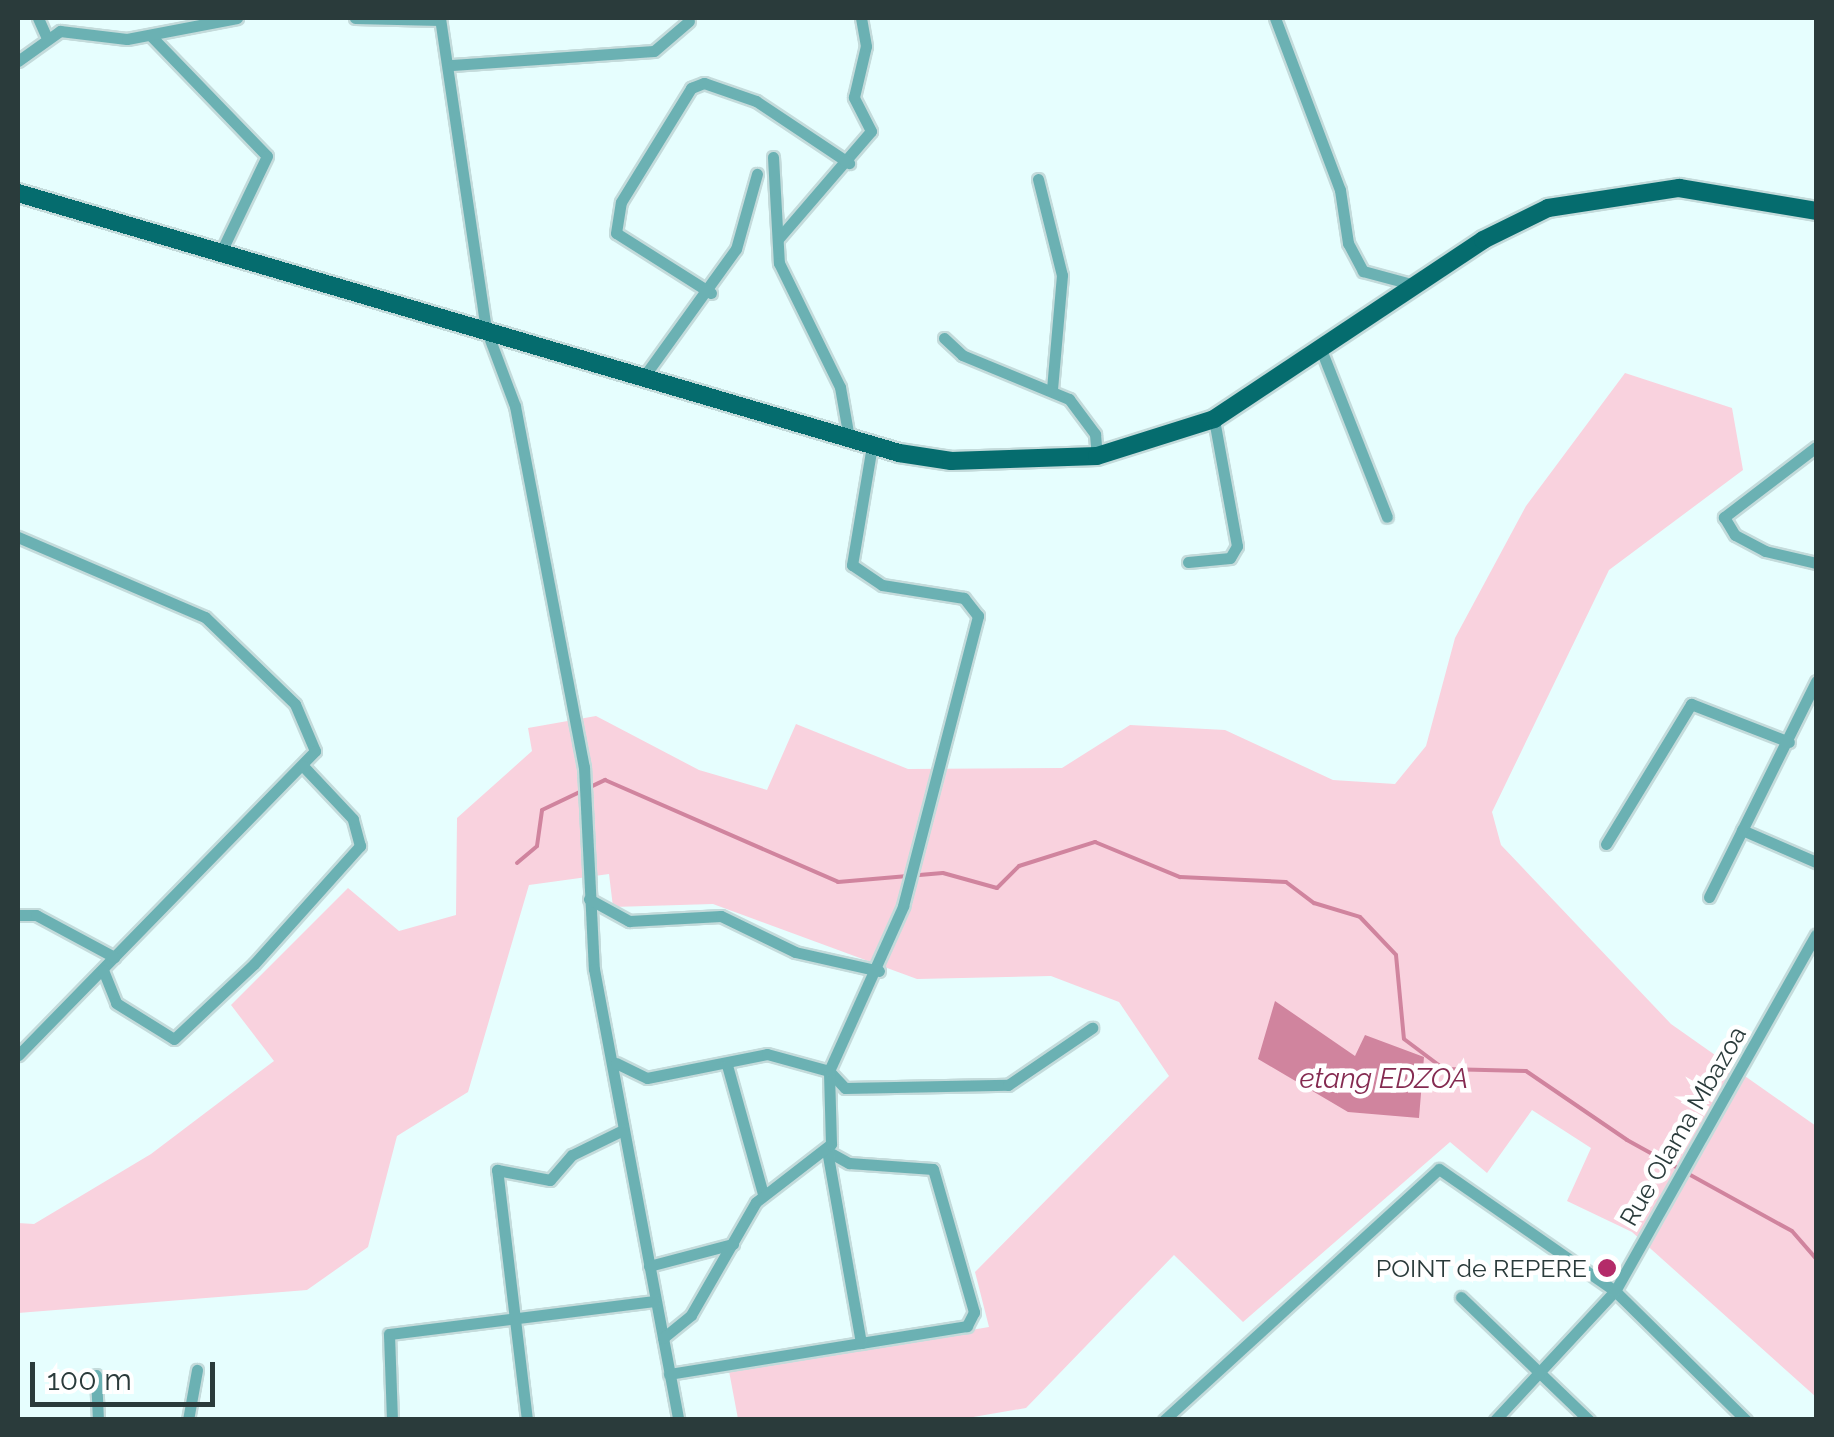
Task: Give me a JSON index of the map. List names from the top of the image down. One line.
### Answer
{"streets":{"street":["Rue Olama Mbazoa"]},"water":["etang EDZOA"],"places":["POINT de REPERE"],"scale_bar":"100 m"}
